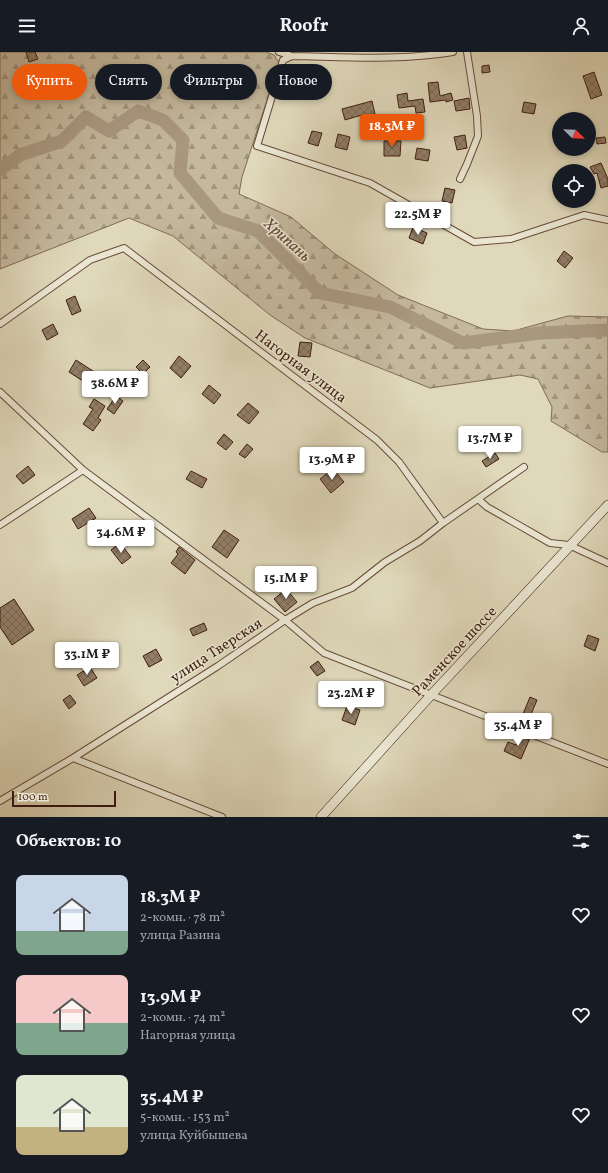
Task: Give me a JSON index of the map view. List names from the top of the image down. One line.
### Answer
{"streets":{"main road":["Раменское шоссе"],"street":["Нагорная улица","улица Тверская"]},"crossings":[["Нагорная улица","улица Тверская"]],"water":["Хрипань"],"scale_bar":"100 m","north":"bottom right","page":{"header":"Roofr","chip":["Купить","Снять","Фильтры","Новое"],"price":["18.3M ₽","22.5M ₽","38.6M ₽","13.7M ₽","13.9M ₽","34.6M ₽","15.1M ₽","33.1M ₽","23.2M ₽","35.4M ₽"],"scale":"100 m","heading":"Объектов: 10","list":[{"name":"18.3M ₽","note":"2-комн. · 78 m² · улица Разина"},{"name":"13.9M ₽","note":"2-комн. · 74 m² · Нагорная улица"},{"name":"35.4M ₽","note":"5-комн. · 153 m² · улица Куйбышева"}]}}
